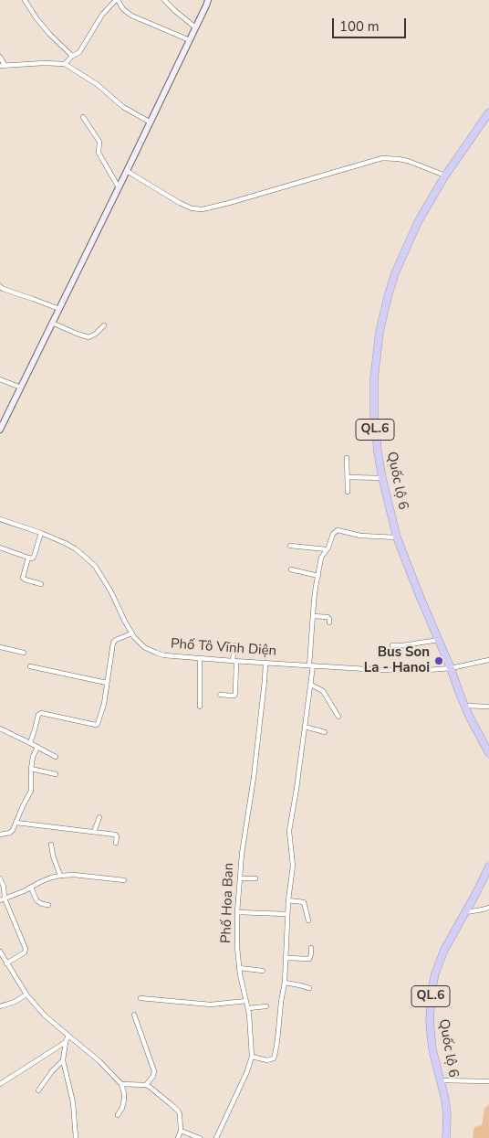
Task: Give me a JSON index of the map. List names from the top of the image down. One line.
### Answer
{"streets":{"highway":["QL.6","Quốc lộ 6"],"street":["Phố Tô Vĩnh Diện","Phố Hoa Ban"]},"crossings":[["Quốc lộ 6","Phố Tô Vĩnh Diện"],["Phố Tô Vĩnh Diện","Phố Hoa Ban"]],"places":["Bus Son La - Hanoi"],"scale_bar":"100 m"}
